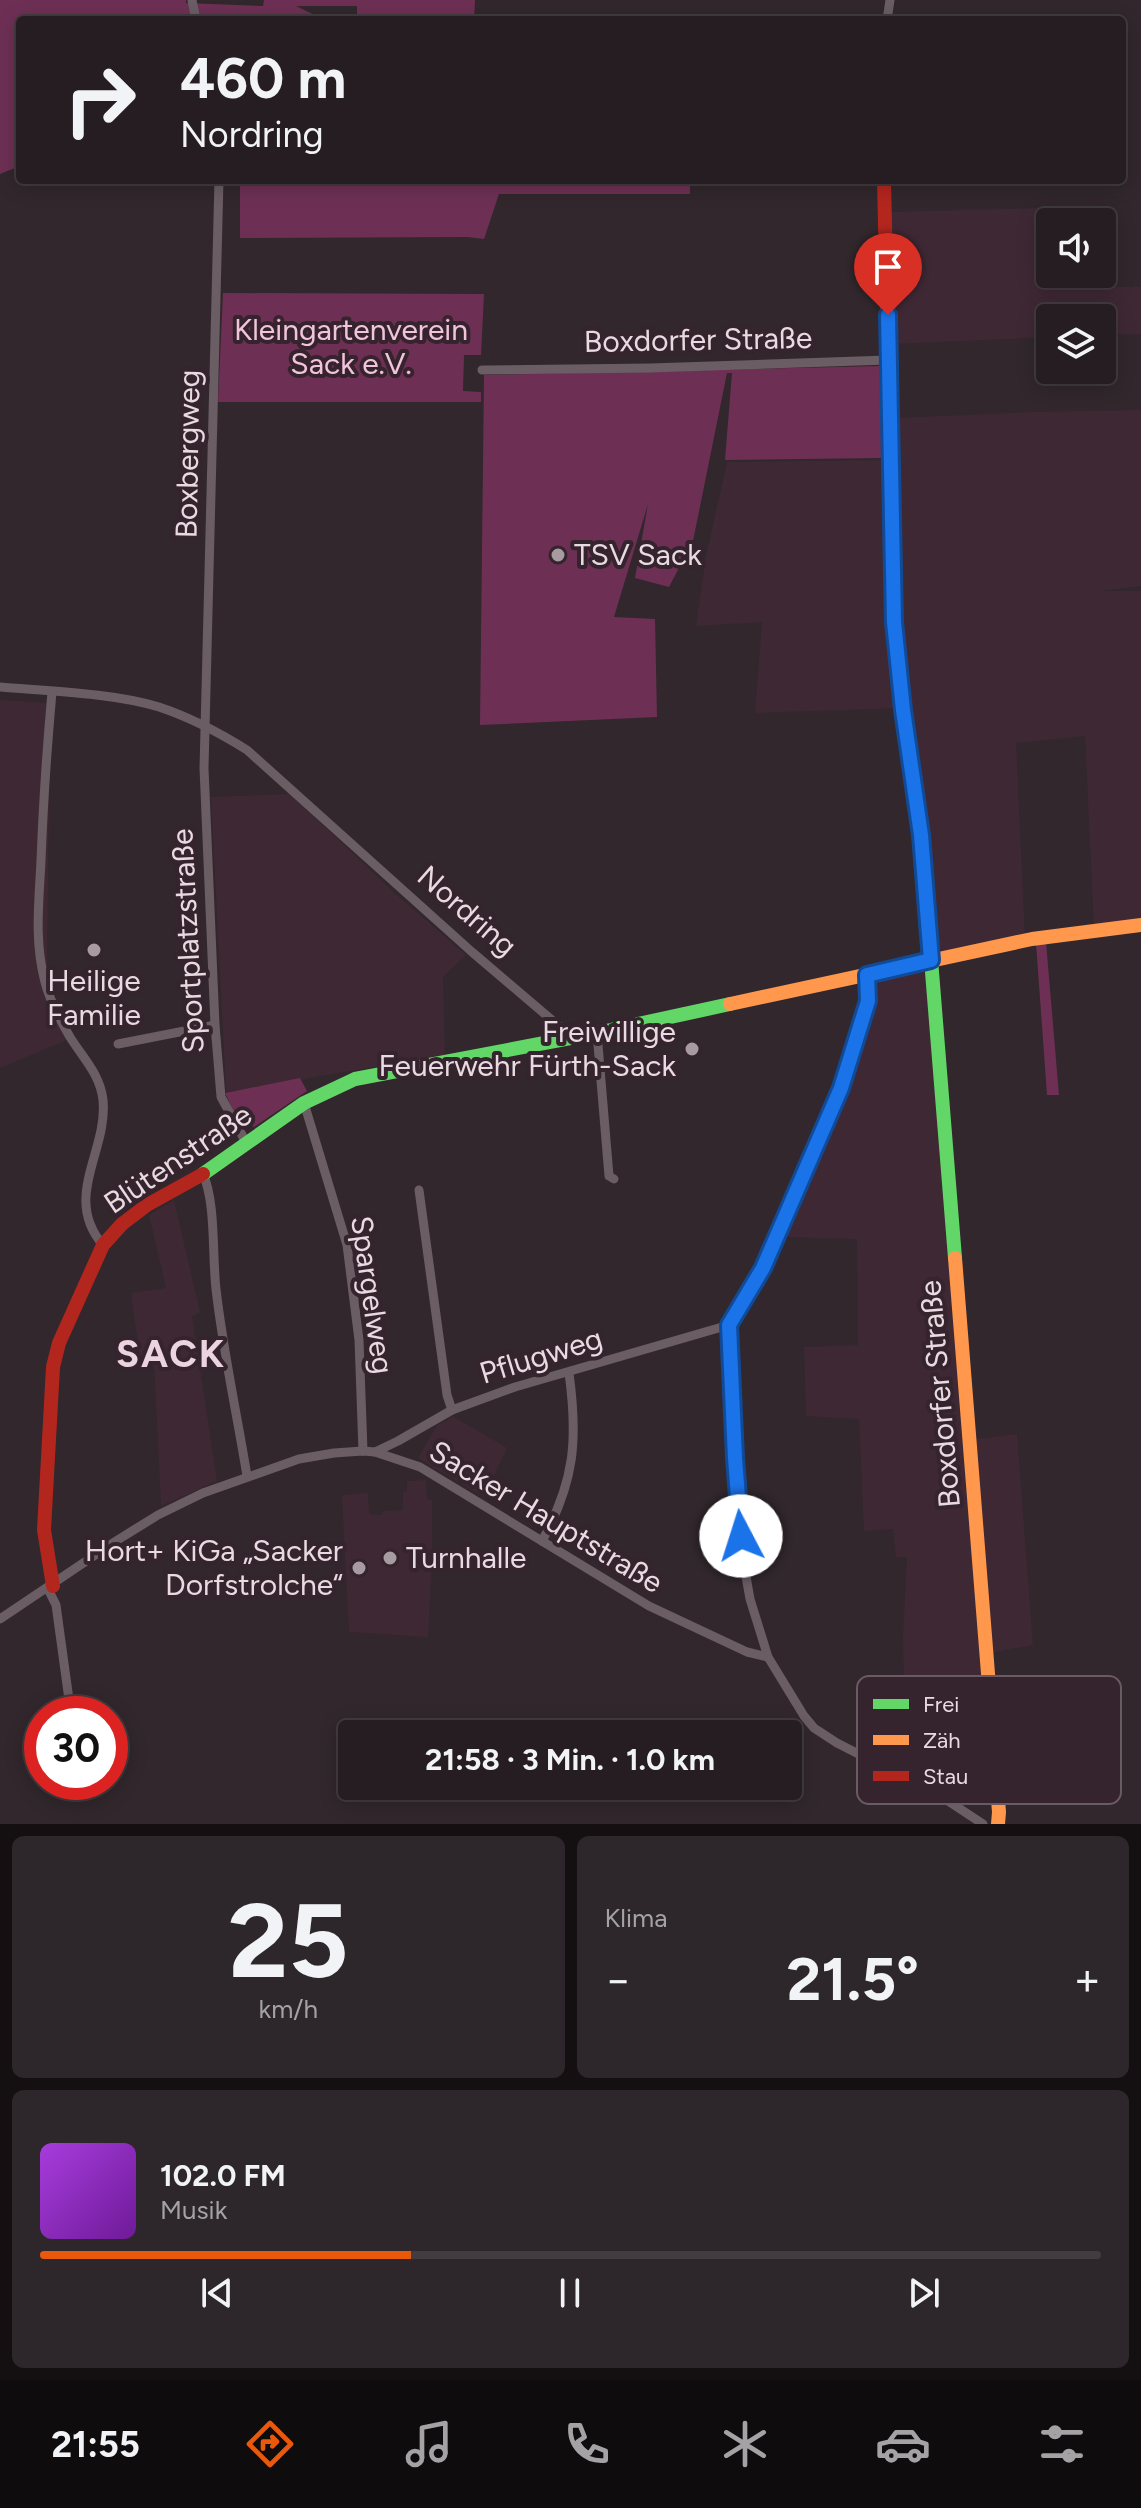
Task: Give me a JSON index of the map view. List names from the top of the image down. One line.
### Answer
{"streets":{"street":["Boxdorfer Straße","Boxbergweg","Nordring","Sportplatzstraße","Blütenstraße","Spargelweg","Pflugweg","Sacker Hauptstraße"]},"crossings":[["Boxbergweg","Nordring"],["Boxbergweg","Sportplatzstraße"],["Nordring","Sportplatzstraße"],["Nordring","Blütenstraße"],["Sportplatzstraße","Blütenstraße"],["Blütenstraße","Spargelweg"],["Blütenstraße","Sacker Hauptstraße"],["Spargelweg","Sacker Hauptstraße"],["Pflugweg","Sacker Hauptstraße"]],"districts":["SACK"],"parks":["Kleingartenverein Sack e.V."],"places":["TSV Sack","Heilige Familie","Freiwillige Feuerwehr Fürth-Sack","Turnhalle","Hort+ KiGa „Sacker Dorfstrolche“"],"legend":["Frei","Zäh","Stau"],"page":{"turn":["460 m","Nordring"],"limit":"30","trip":"21:58 · 3 Min. · 1.0 km","tile":[["25","km/h"],"Klima"],"heat":["−","21.5°","+"],"song":["102.0 FM","Musik"],"tabs":"21:55"}}
